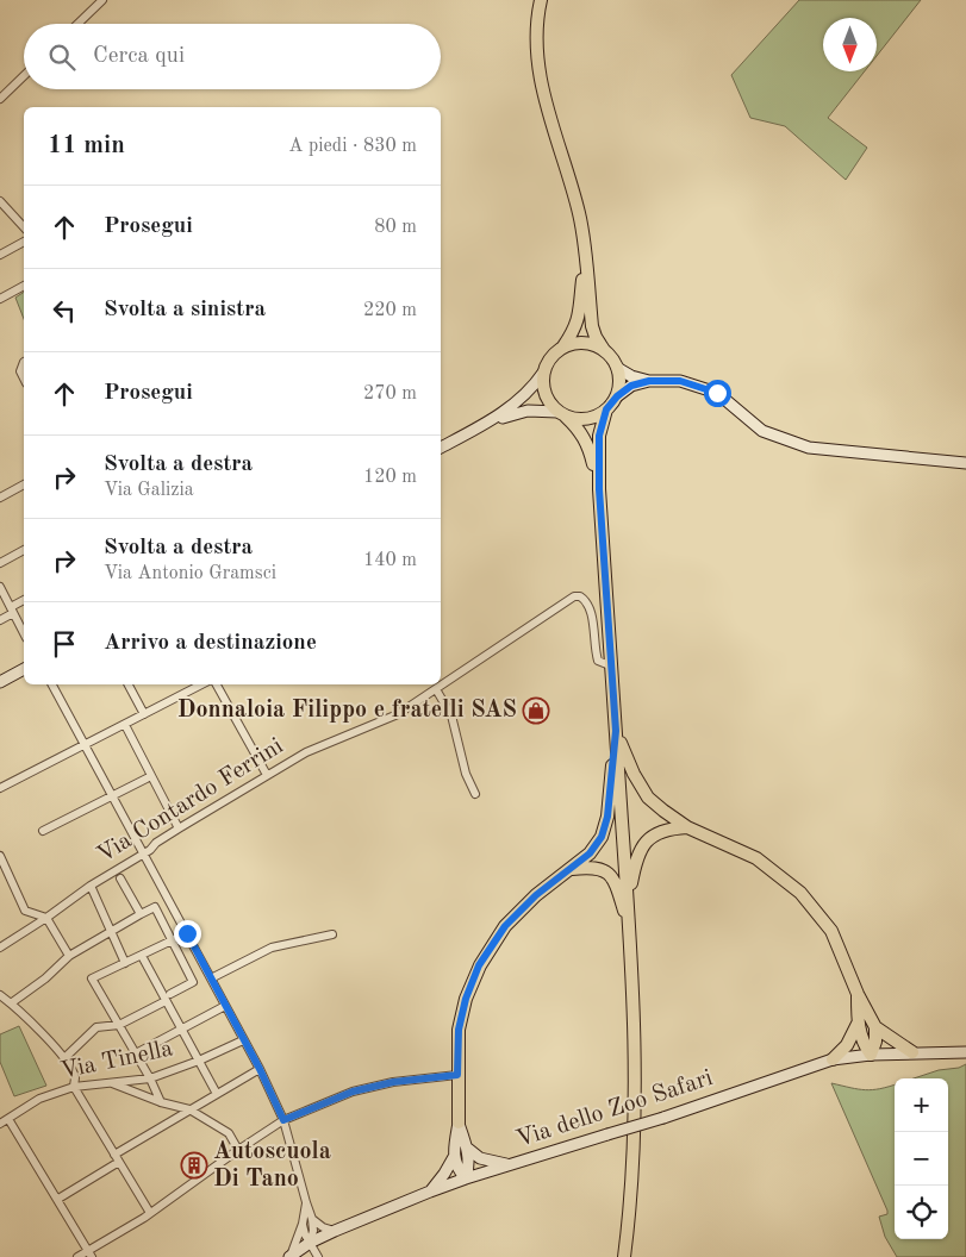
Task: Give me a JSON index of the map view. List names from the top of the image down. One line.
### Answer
{"streets":{"street":["Via Contardo Ferrini","Via Tinella","Via dello Zoo Safari"]},"places":{"shop":["Donnaloia Filippo e fratelli SAS"],"building":["Autoscuola Di Tano"]},"north":"bottom","page":{"search":"Cerca qui","heading":["11 min","A piedi · 830 m"],"list":[["Prosegui","80 m"],["Svolta a sinistra","220 m"],["Prosegui","270 m"],["Svolta a destra","Via Galizia","120 m"],["Svolta a destra","Via Antonio Gramsci","140 m"],"Arrivo a destinazione"],"map_buttons":["+","−"]}}
